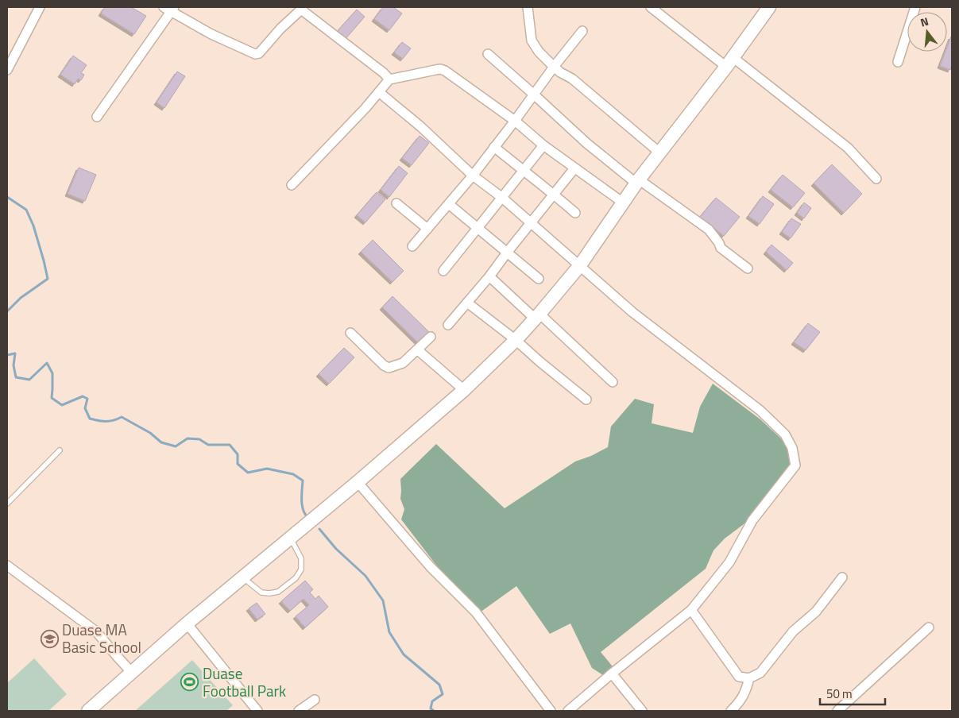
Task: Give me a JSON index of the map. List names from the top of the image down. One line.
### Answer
{"places":{"school or university":["Duase MA Basic School"],"sports":["Duase Football Park"]},"scale_bar":"50 m","north":"top"}
